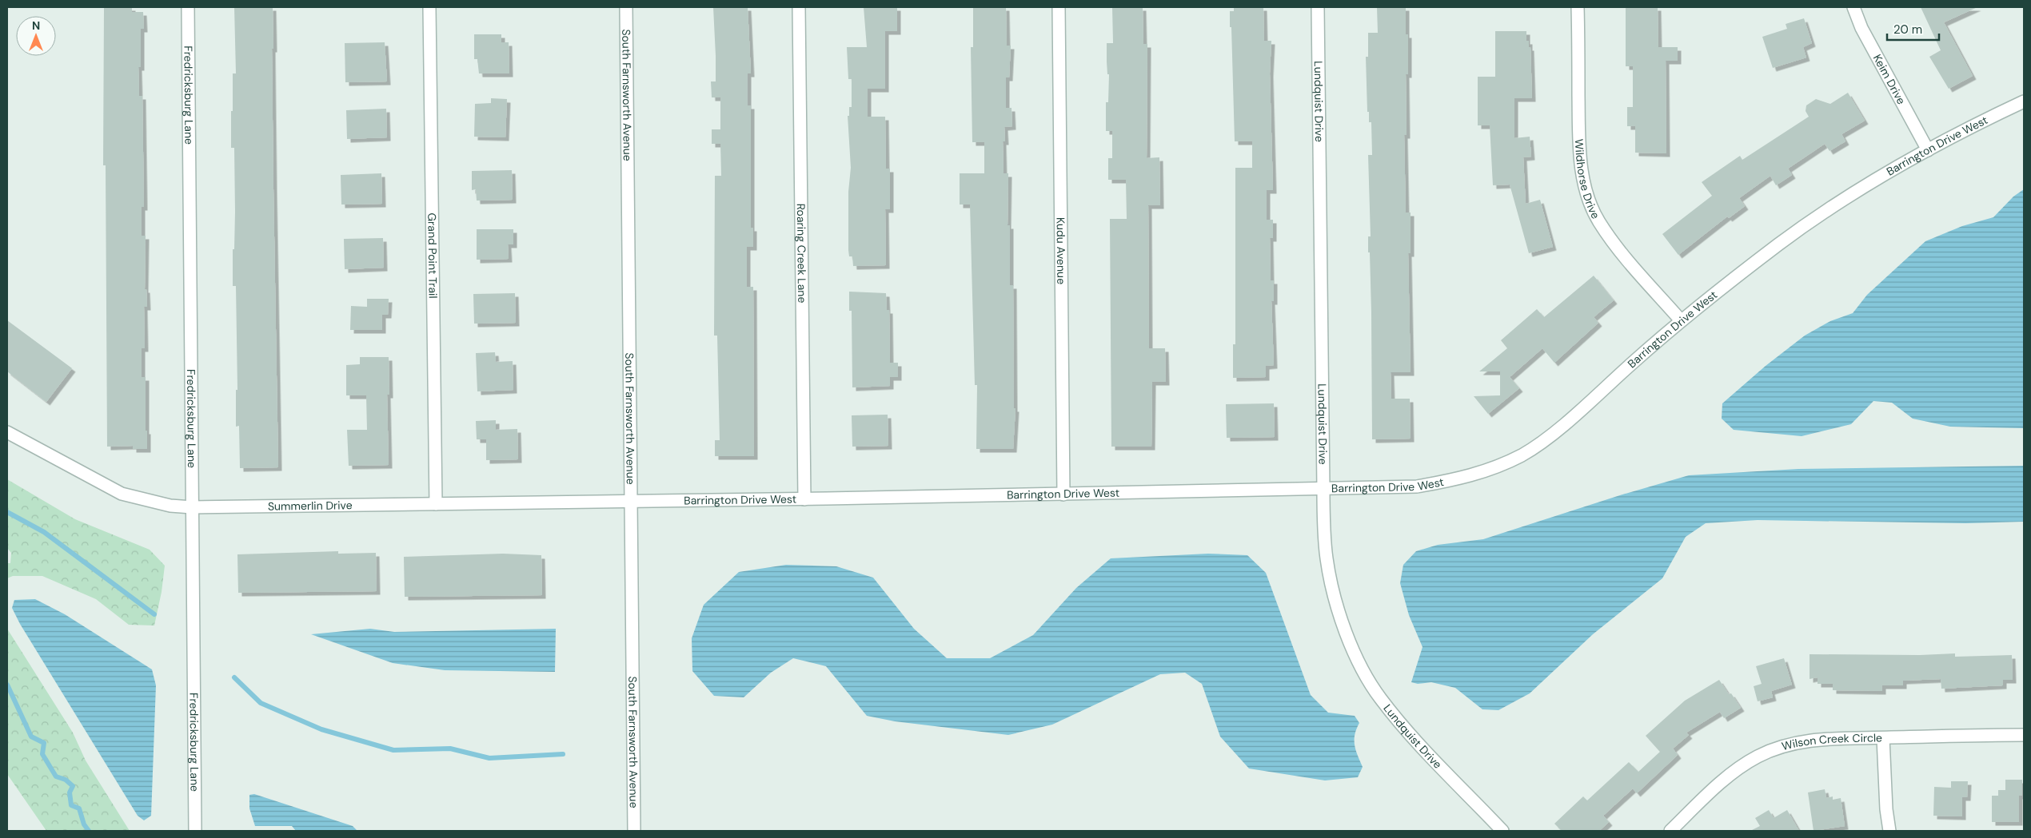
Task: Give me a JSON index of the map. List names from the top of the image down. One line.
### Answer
{"streets":{"street":["Keim Drive","Fredricksburg Lane","South Farnsworth Avenue","Lundquist Drive","Barrington Drive West","Wildhorse Drive","Kudu Avenue","Roaring Creek Lane","Grand Point Trail","Summerlin Drive","Wilson Creek Circle"]},"crossings":[["Keim Drive","Barrington Drive West"],["Fredricksburg Lane","Summerlin Drive"],["South Farnsworth Avenue","Barrington Drive West"],["South Farnsworth Avenue","Summerlin Drive"],["Lundquist Drive","Barrington Drive West"],["Barrington Drive West","Wildhorse Drive"],["Barrington Drive West","Kudu Avenue"],["Barrington Drive West","Roaring Creek Lane"],["Barrington Drive West","Summerlin Drive"],["Grand Point Trail","Summerlin Drive"]],"scale_bar":"20 m","north":"top"}
